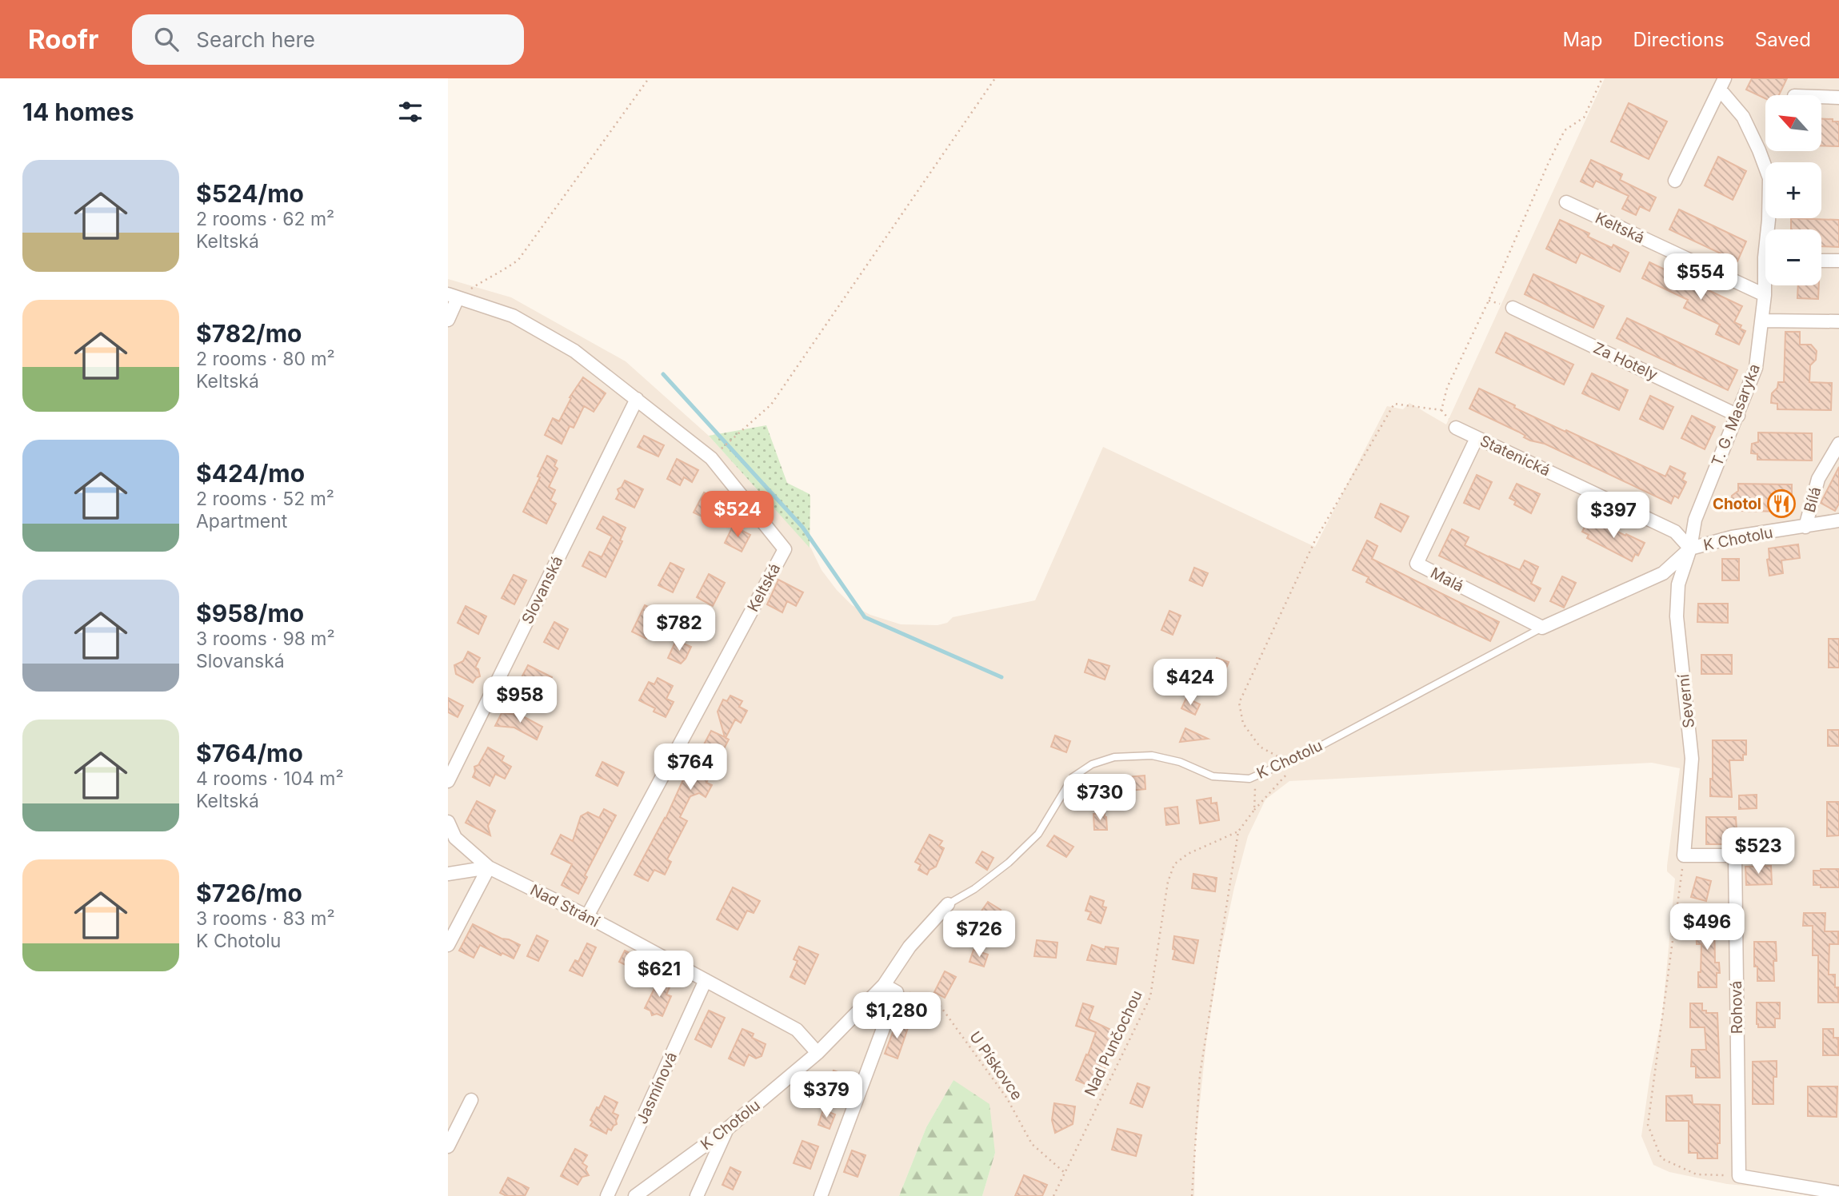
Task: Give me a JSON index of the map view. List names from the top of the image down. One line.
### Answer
{"streets":{"street":["Keltská","Za Hotely","T. G. Masaryka","Statenická","Bílá","K Chotolu","Malá","Slovanská","Severní","Nad Strání","Rohová","Jasmínová"],"path":["Nad Punčochou","U Pískovce"]},"crossings":[["Keltská","T. G. Masaryka"],["Keltská","Slovanská"],["Keltská","Nad Strání"],["Za Hotely","T. G. Masaryka"],["T. G. Masaryka","Statenická"],["T. G. Masaryka","K Chotolu"],["T. G. Masaryka","Severní"],["Statenická","K Chotolu"],["Statenická","Malá"],["Statenická","Severní"],["Bílá","K Chotolu"],["K Chotolu","Malá"],["K Chotolu","Severní"],["K Chotolu","Nad Strání"],["Severní","Rohová"],["Nad Strání","Jasmínová"],["Nad Punčochou","U Pískovce"]],"places":{"restaurant":["Chotol"]},"north":"top left","page":{"header":"Roofr","search":"Search here","nav":["Map","Directions","Saved"],"heading":"14 homes","map_buttons":["+","−"],"list":[{"name":"$524/mo","note":"2 rooms · 62 m² · Keltská"},{"name":"$782/mo","note":"2 rooms · 80 m² · Keltská"},{"name":"$424/mo","note":"2 rooms · 52 m² · Apartment"},{"name":"$958/mo","note":"3 rooms · 98 m² · Slovanská"},{"name":"$764/mo","note":"4 rooms · 104 m² · Keltská"},{"name":"$726/mo","note":"3 rooms · 83 m² · K Chotolu"}],"price":["$554","$524","$397","$782","$424","$958","$764","$730","$523","$496","$726","$621","$1,280","$379"]}}
